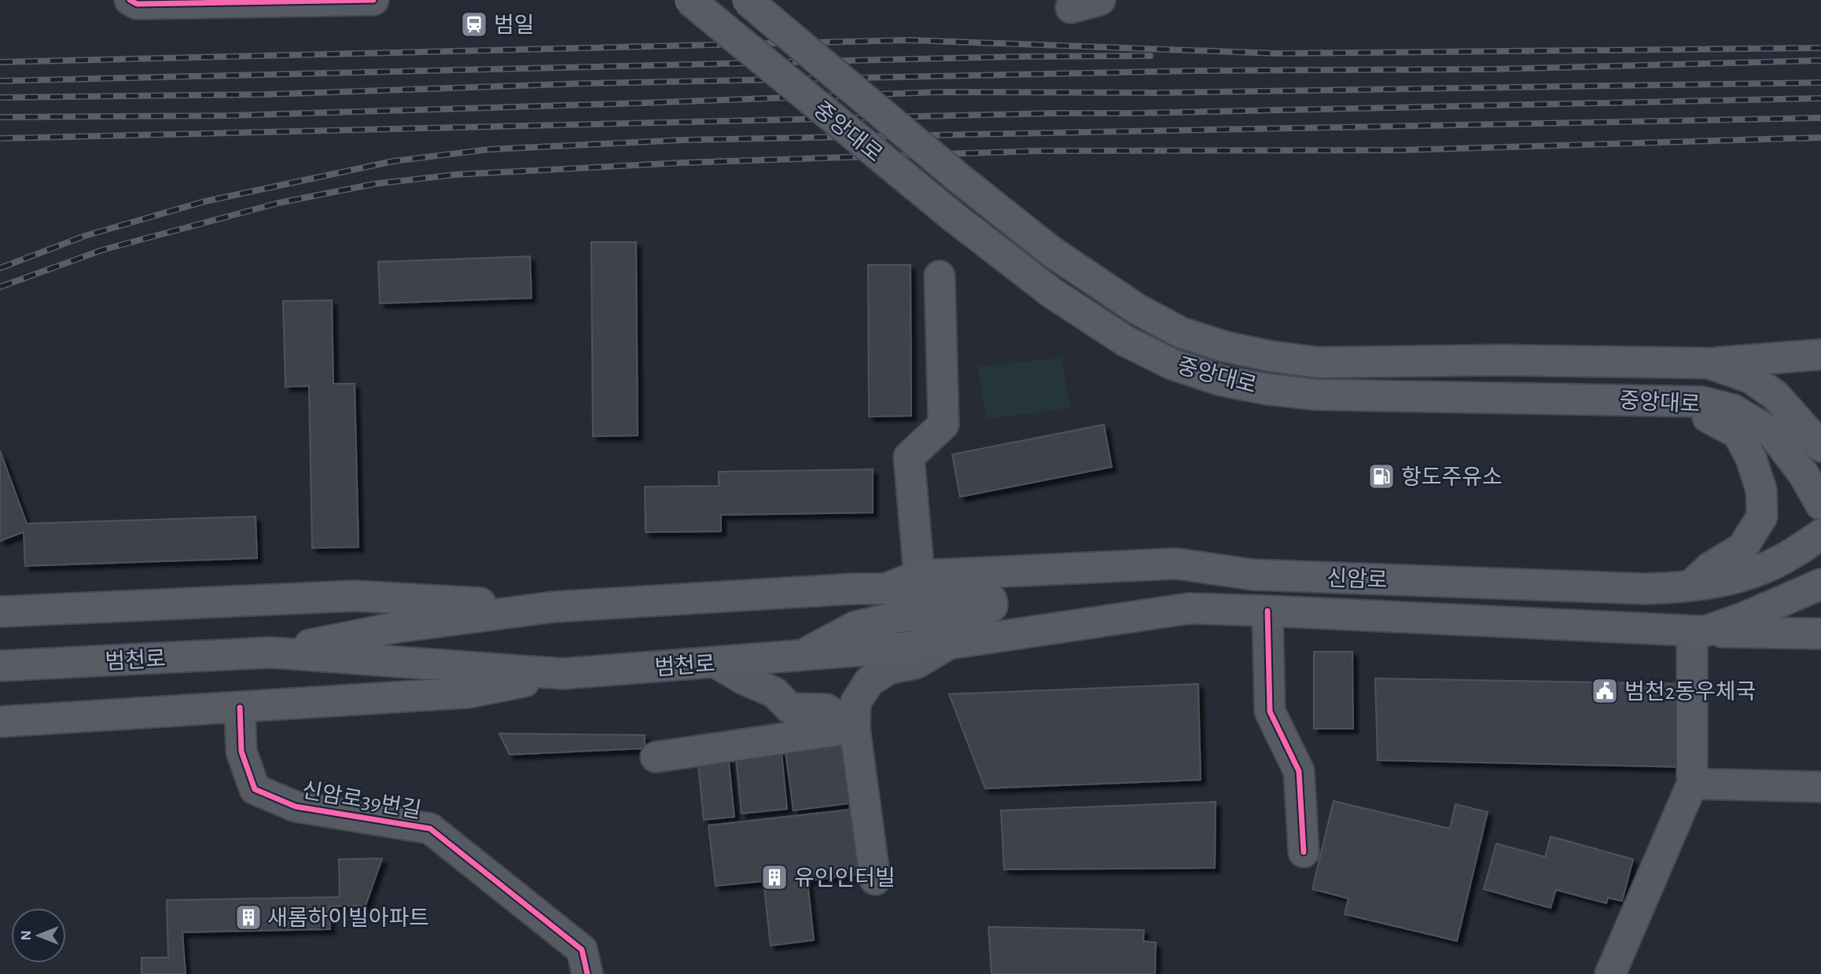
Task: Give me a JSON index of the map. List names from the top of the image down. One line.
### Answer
{"streets":{"main road":["중앙대로","신암로","범천로"],"street":["신암로39번길"]},"crossings":[["신암로","범천로"]],"places":{"station":["범일"],"fuel station":["항도주유소"],"public building":["범천2동우체국"],"building":["유인인터빌","새롬하이빌아파트"]},"north":"left"}
